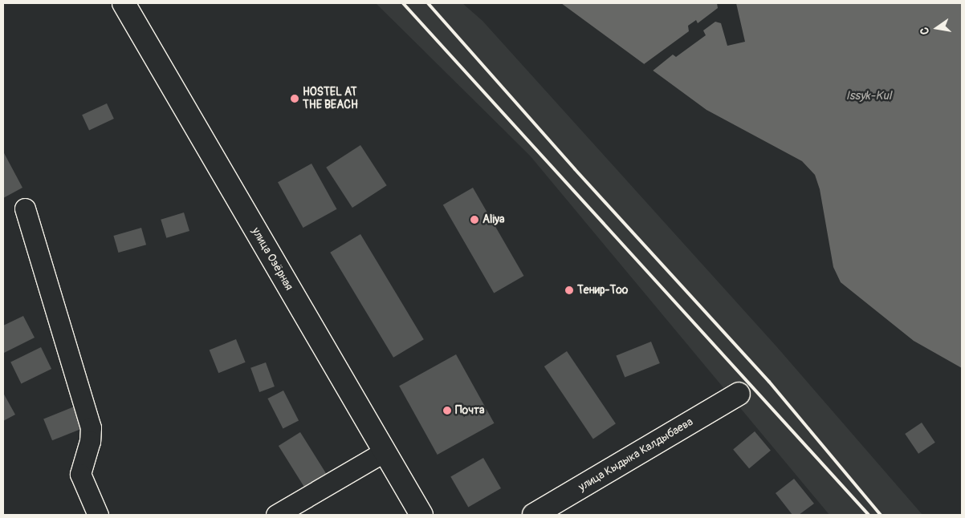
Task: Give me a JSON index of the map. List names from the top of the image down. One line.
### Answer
{"streets":{"street":["улица Озёрная","улица Кыдыка Калдыбаева"]},"water":["Issyk-Kul"],"places":["HOSTEL AT THE BEACH","Aliya","Тенир-Тоо","Почта"],"north":"left"}
